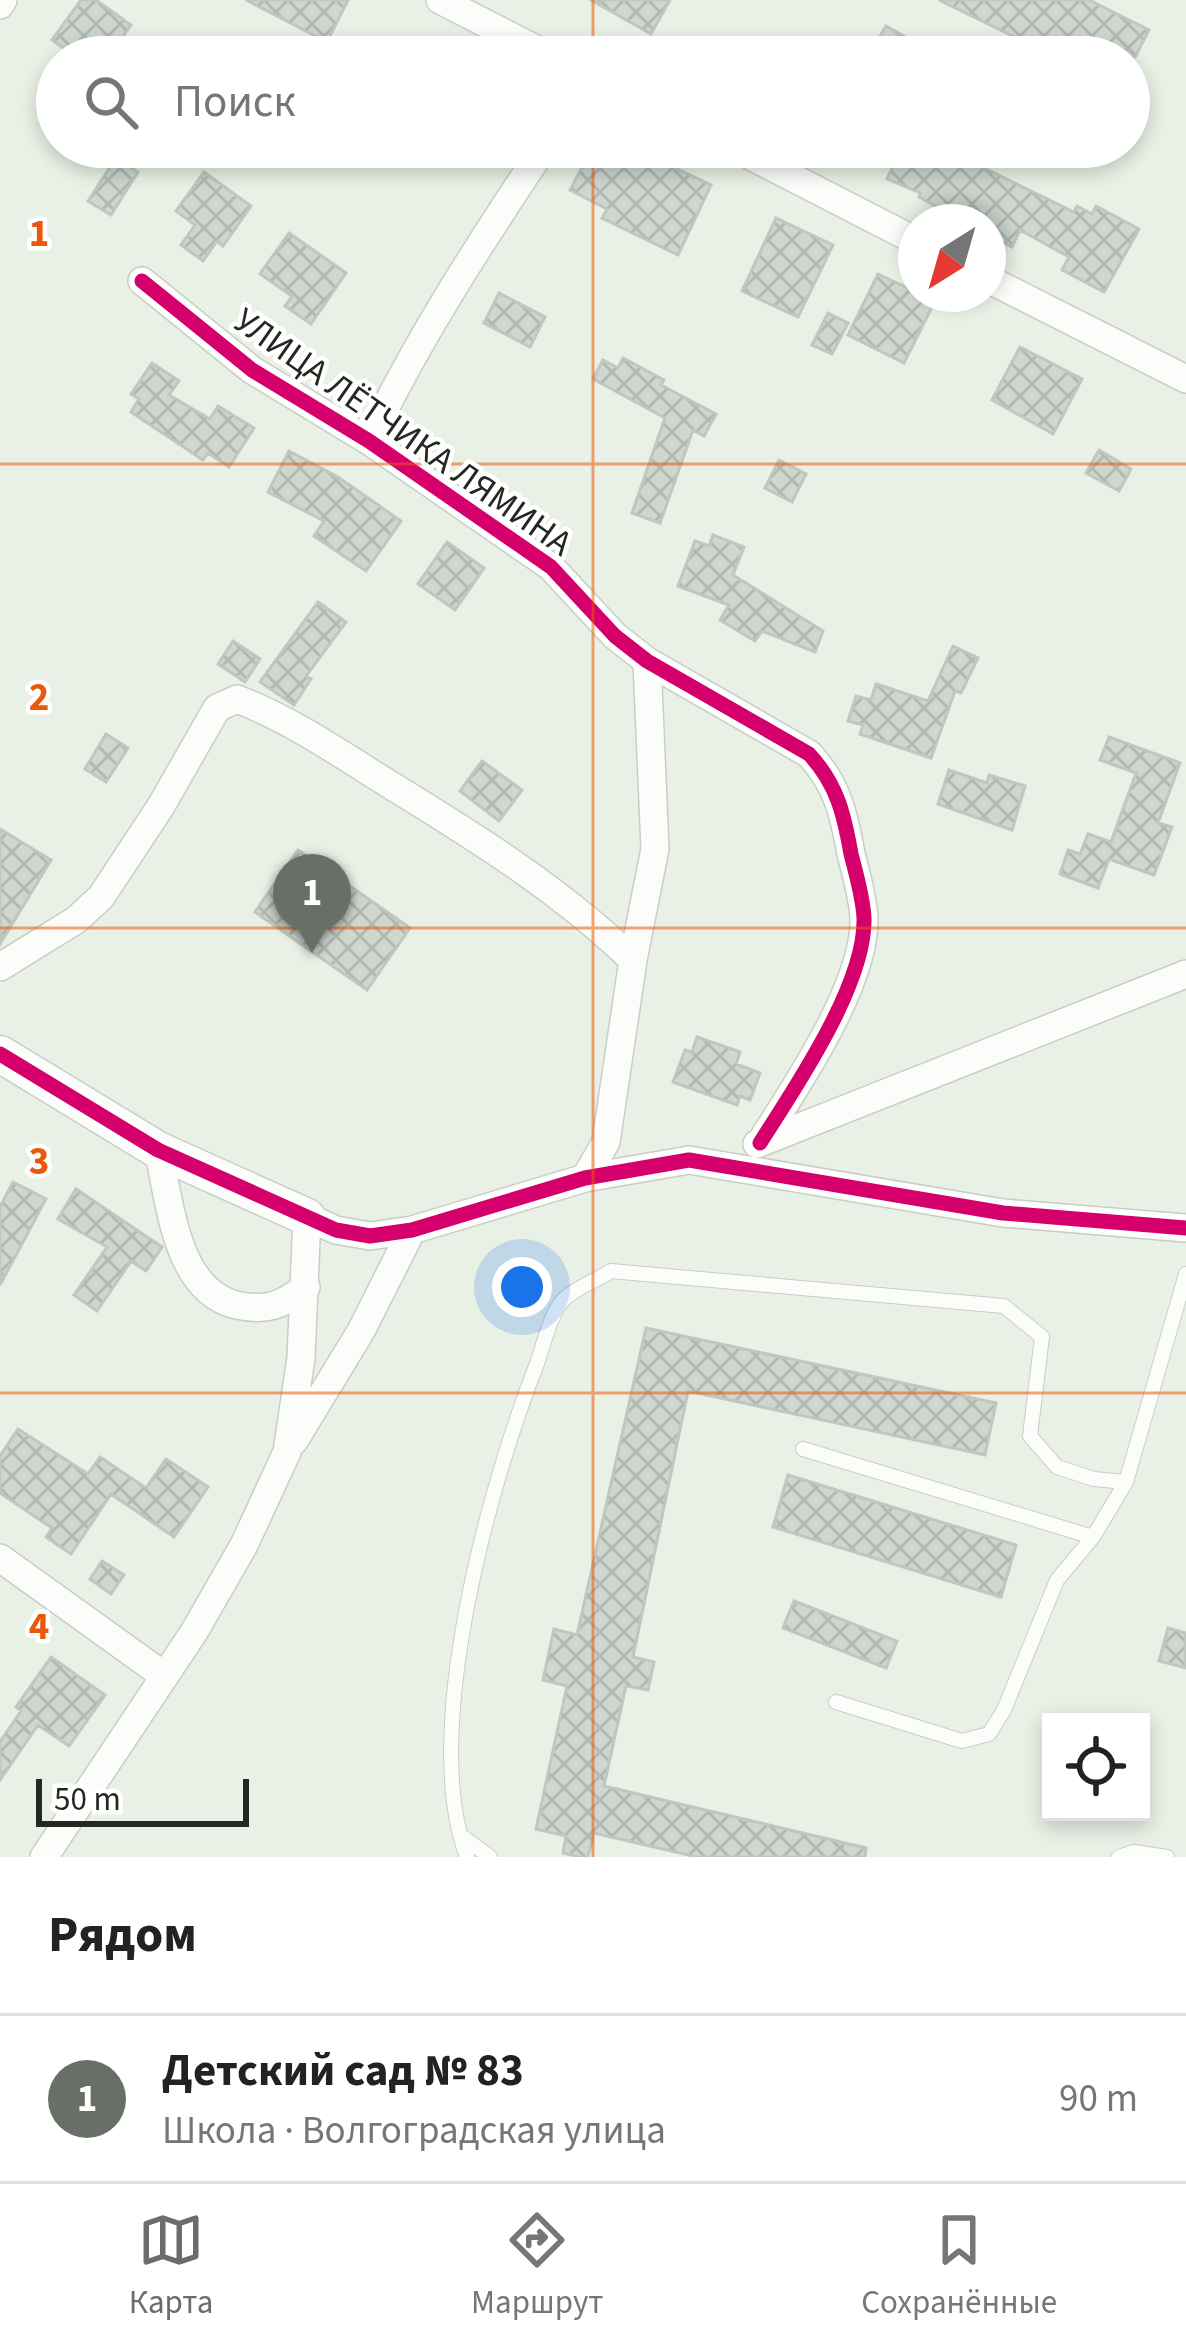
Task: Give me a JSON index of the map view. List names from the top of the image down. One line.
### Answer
{"streets":{"street":["УЛИЦА ЛЁТЧИКА ЛЯМИНА"]},"scale_bar":"50 m","north":"bottom left","page":{"search":"Поиск","pins":"1","scale":"50 m","heading":"Рядом","list":[{"mark":"1","name":"Детский сад № 83","note":"Школа · Волгоградская улица","value":"90 m"}],"nav":["Карта","Маршрут","Сохранённые"]},"grid":{"rows":["1","2","3","4"]}}
